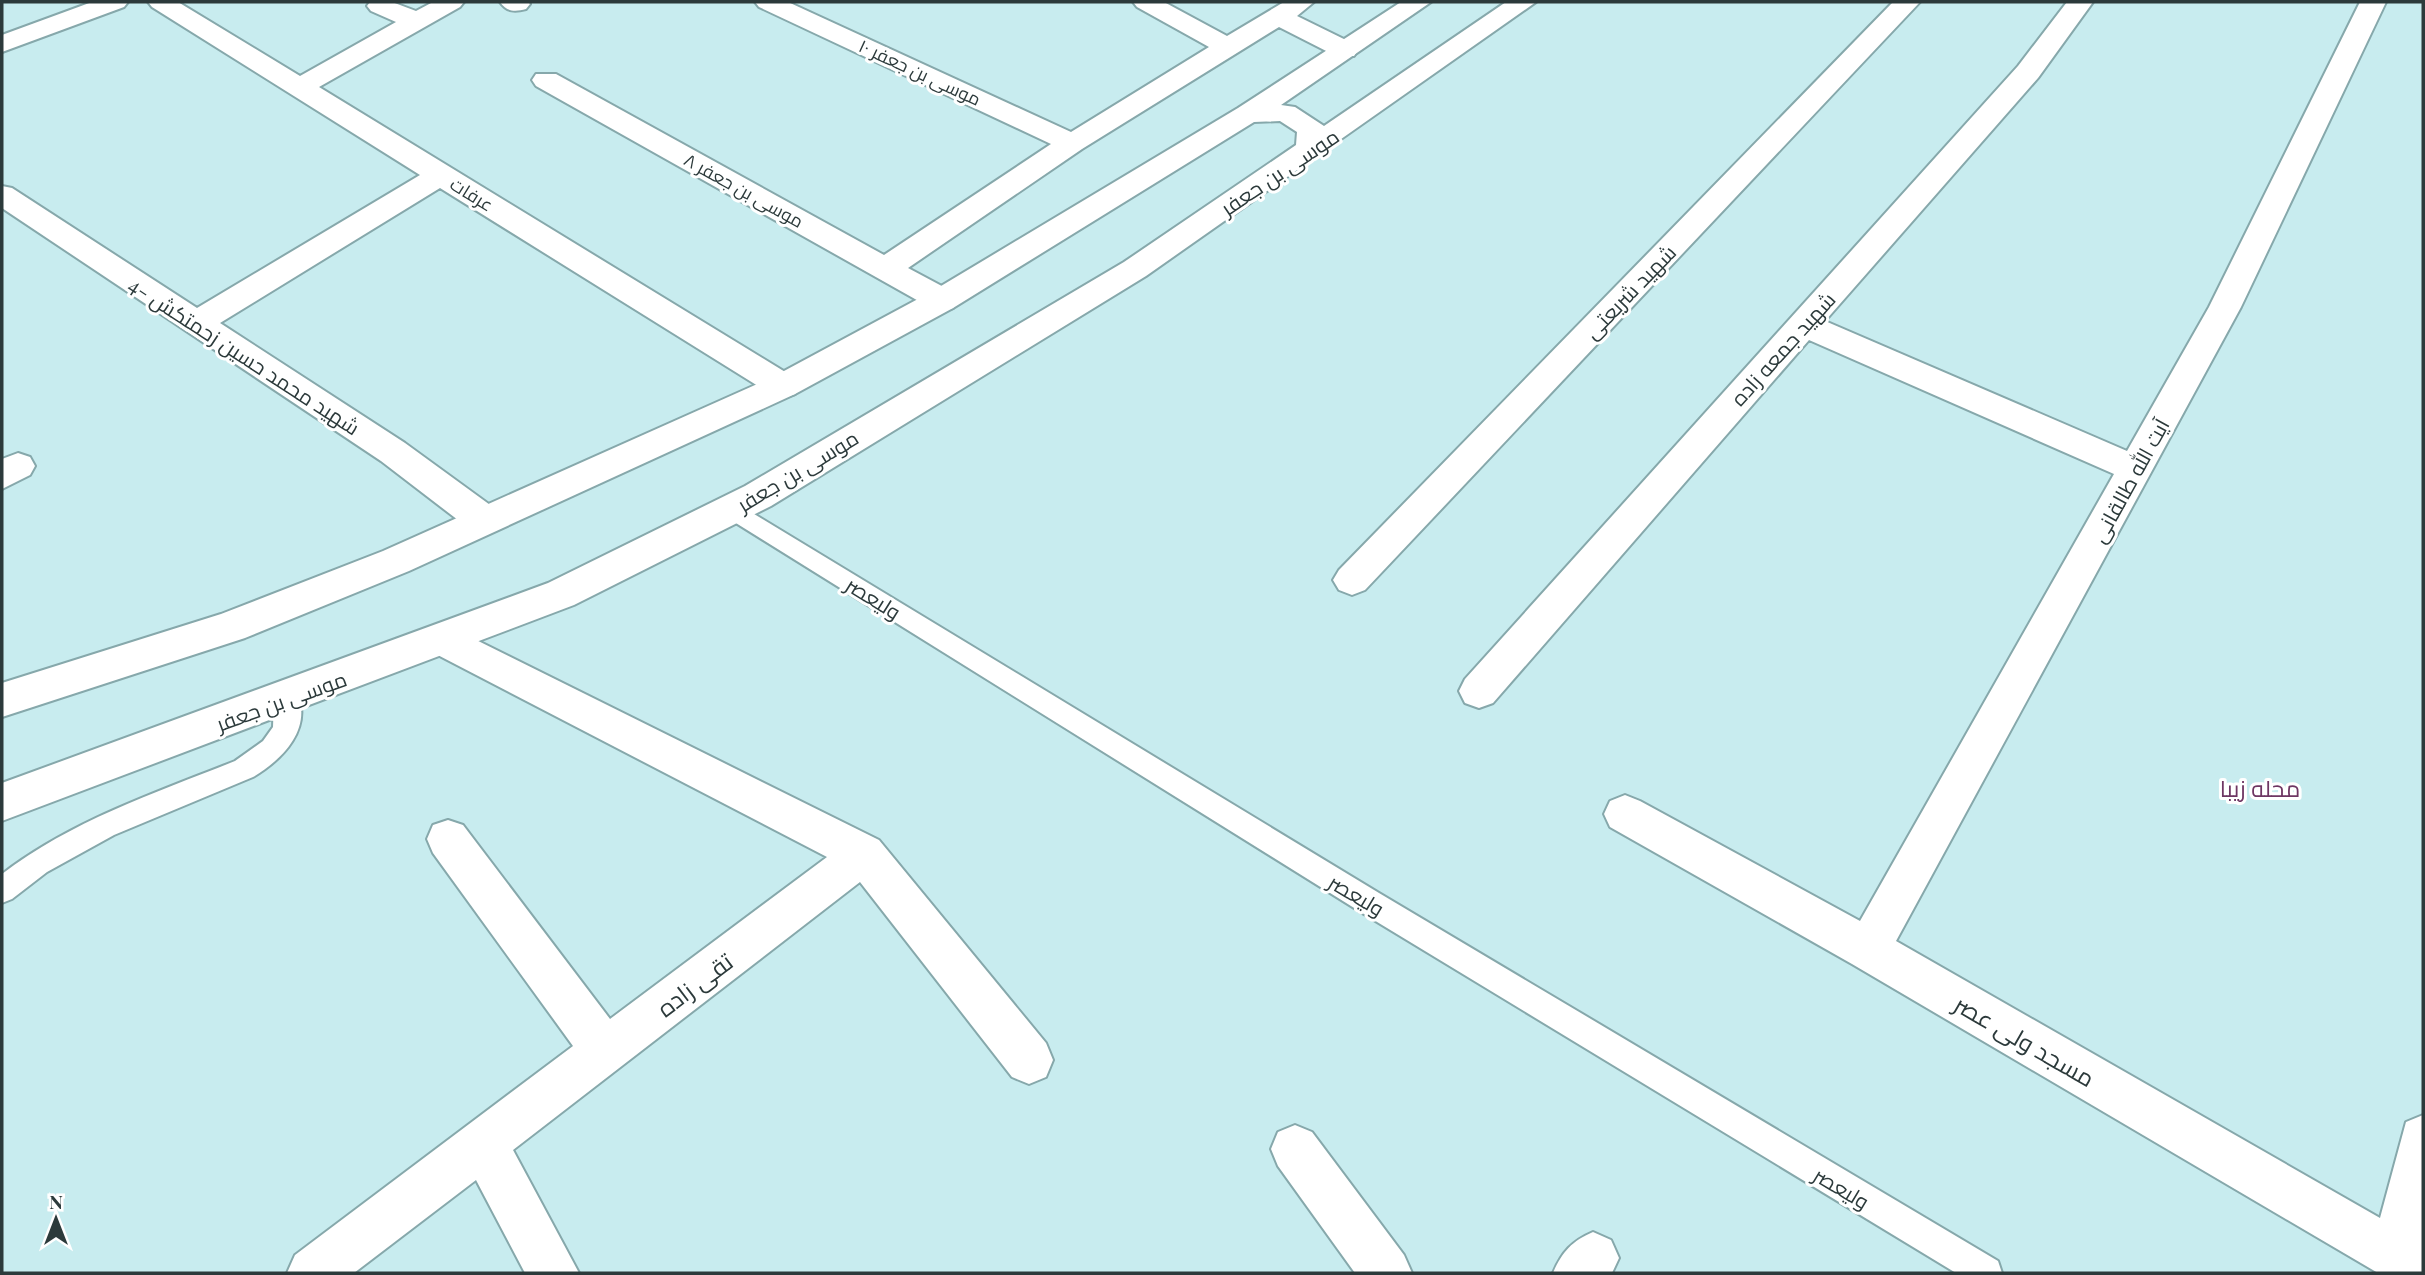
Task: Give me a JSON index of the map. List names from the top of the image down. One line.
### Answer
{"streets":{"street":["موسی بن جعفر ۱۰","موسی بن جعفر","موسی بن جعفر ۸","عرفات","شهید شریعتی","شهید جمعه زاده","4- شهید محمد حسین زحمتکش","آیت الله طالقانی","تقی زاده","مسجد ولی عصر"],"lane":["ولیعصر"]},"crossings":[["موسی بن جعفر","ولیعصر"],["آیت الله طالقانی","مسجد ولی عصر"]],"districts":["محله زیبا"],"north":"top"}
